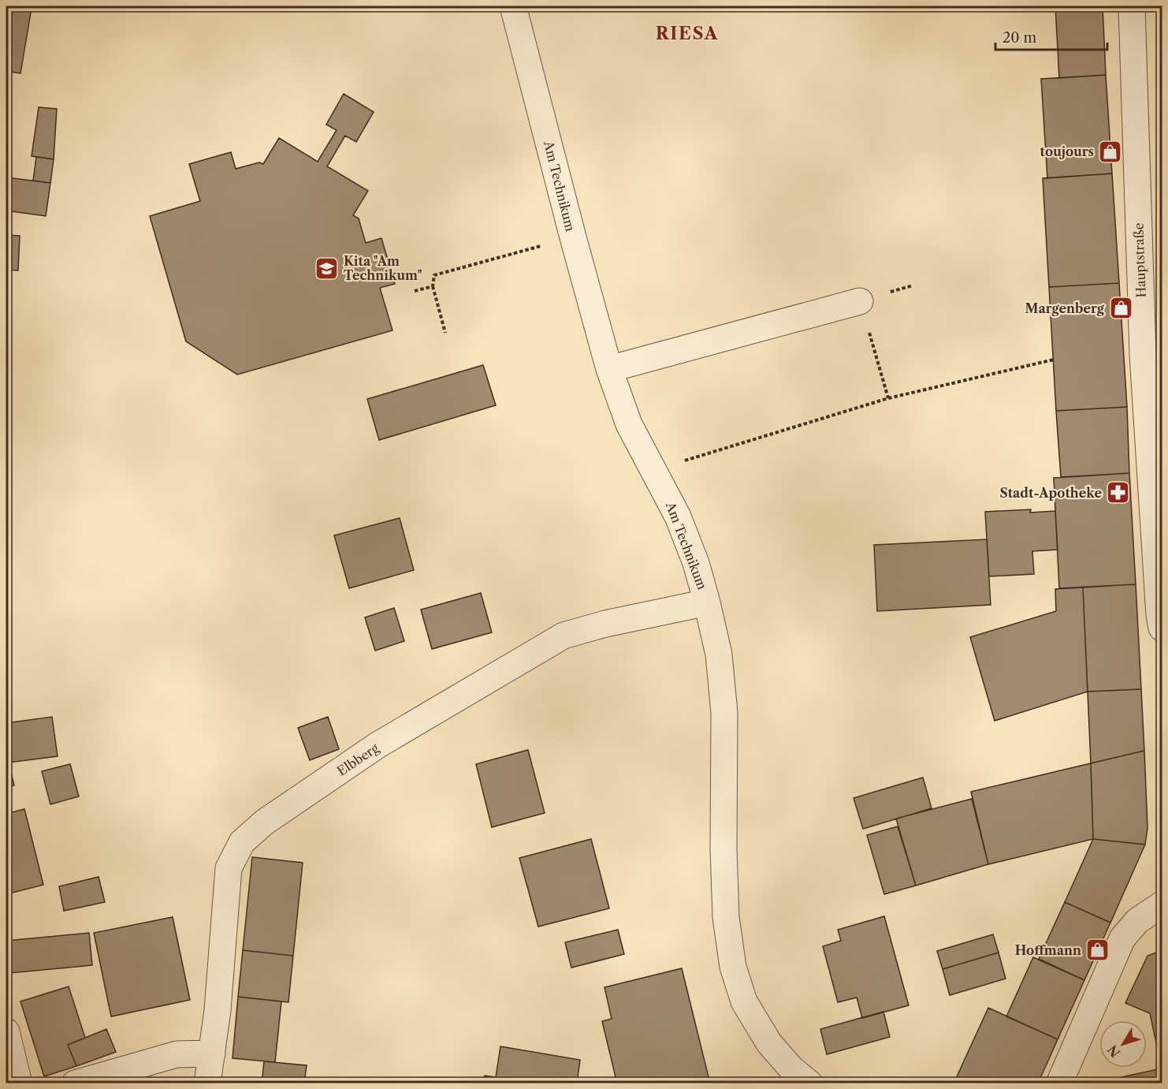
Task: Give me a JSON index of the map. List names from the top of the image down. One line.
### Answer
{"streets":{"street":["Am Technikum","Hauptstraße","Elbberg"]},"crossings":[["Am Technikum","Elbberg"]],"districts":["RIESA"],"places":{"shop":["toujours","Margenberg","Hoffmann"],"school or university":["Kita \"Am Technikum\""],"pharmacy":["Stadt-Apotheke"]},"scale_bar":"20 m","north":"bottom left"}
